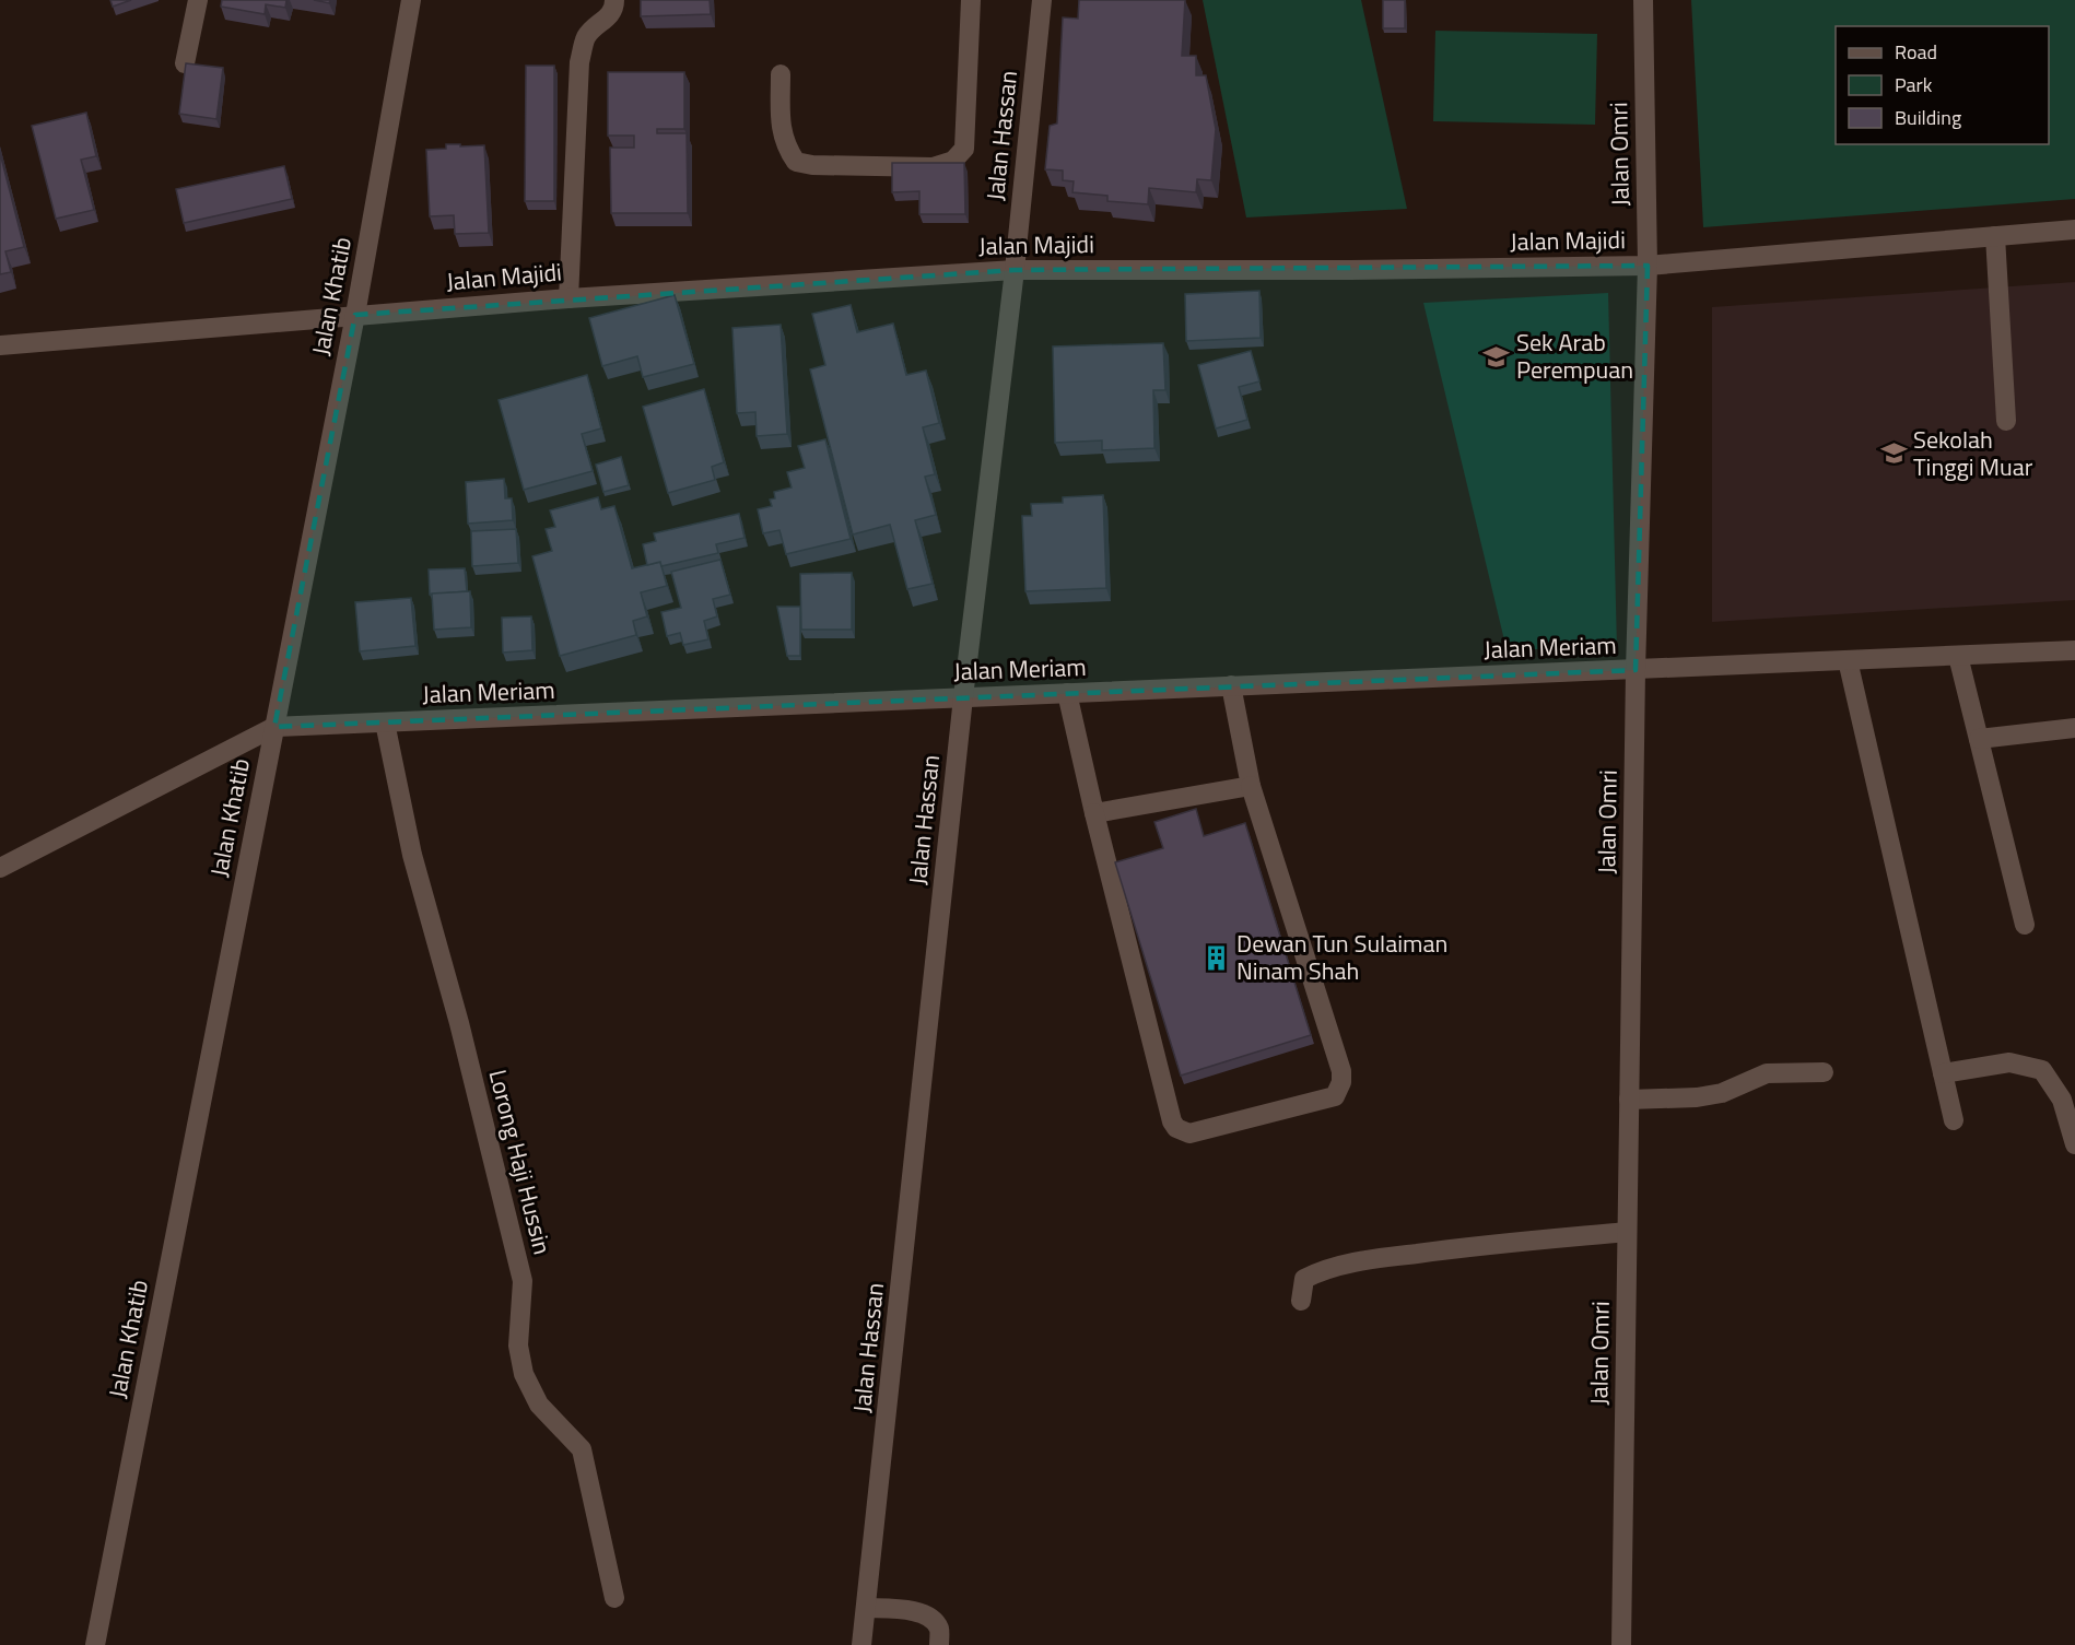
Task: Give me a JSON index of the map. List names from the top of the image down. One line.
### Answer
{"streets":{"street":["Jalan Hassan","Jalan Omri","Jalan Majidi","Jalan Khatib","Jalan Meriam","Lorong Haji Hussin"]},"crossings":[["Jalan Hassan","Jalan Majidi"],["Jalan Hassan","Jalan Meriam"],["Jalan Omri","Jalan Majidi"],["Jalan Omri","Jalan Meriam"],["Jalan Majidi","Jalan Khatib"],["Jalan Khatib","Jalan Meriam"],["Jalan Meriam","Lorong Haji Hussin"]],"places":{"school or university":["Sek Arab Perempuan","Sekolah Tinggi Muar"],"building":["Dewan Tun Sulaiman Ninam Shah"]},"legend":["Road","Park","Building"]}
